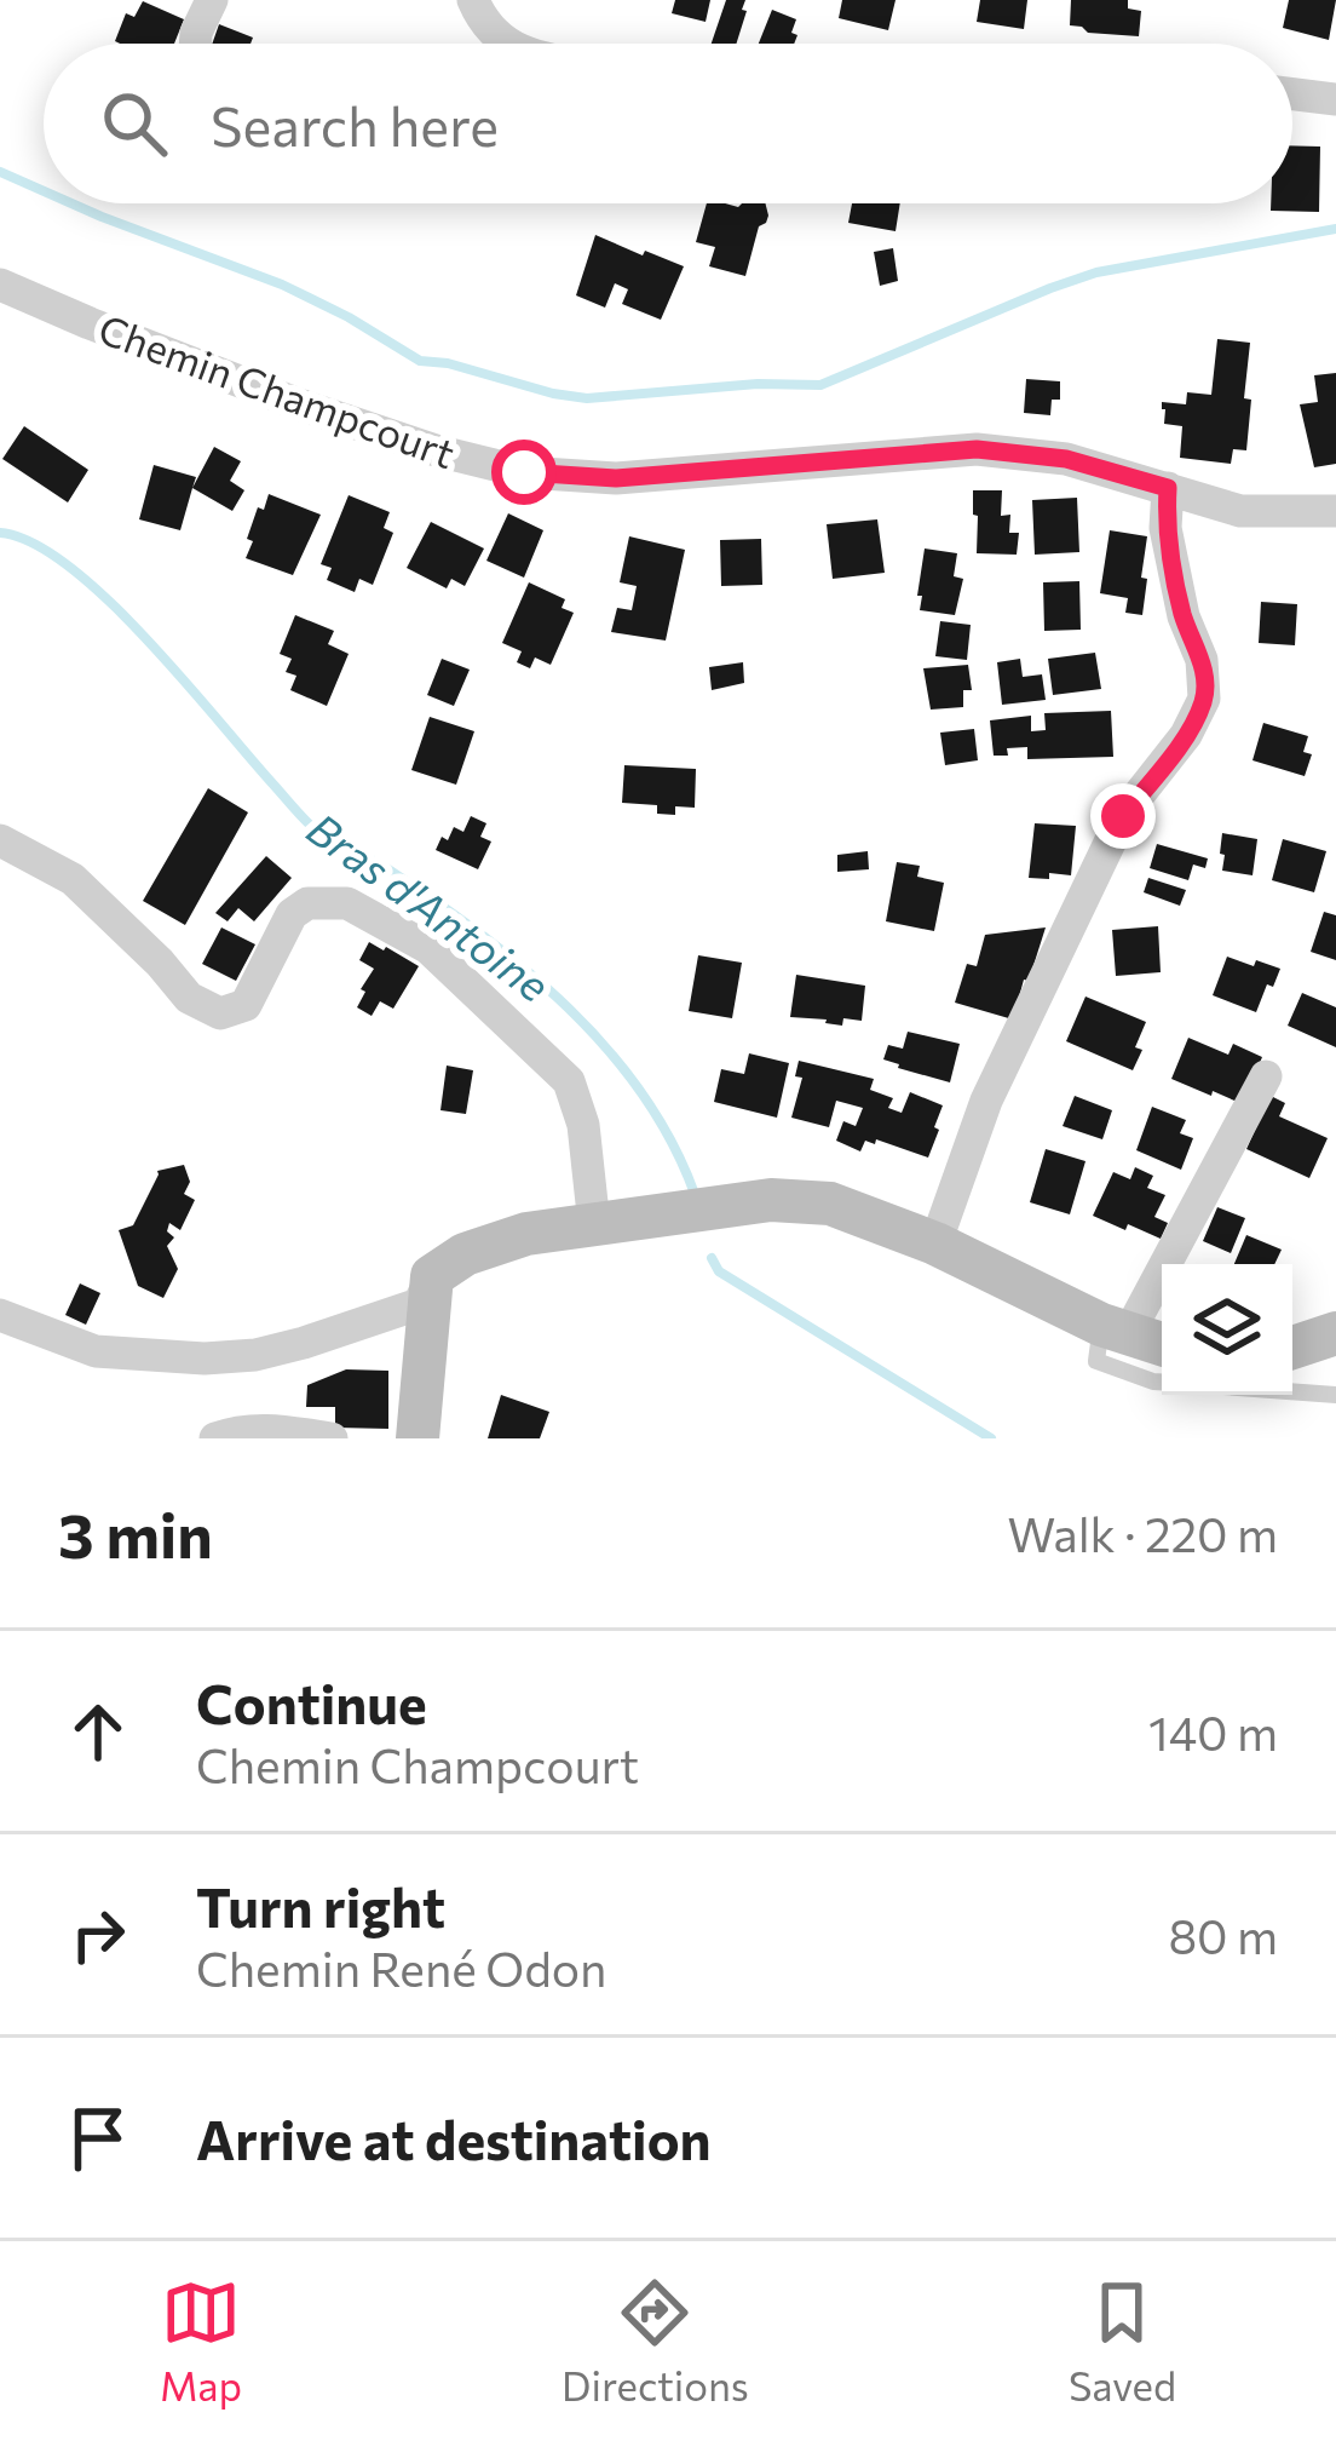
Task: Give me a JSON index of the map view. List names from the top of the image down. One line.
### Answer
{"streets":{"street":["Chemin Champcourt"]},"water":["Bras d'Antoine"],"page":{"search":"Search here","heading":["3 min","Walk · 220 m"],"list":[["Continue","Chemin Champcourt","140 m"],["Turn right","Chemin René Odon","80 m"],"Arrive at destination"],"nav":["Map","Directions","Saved"]}}
